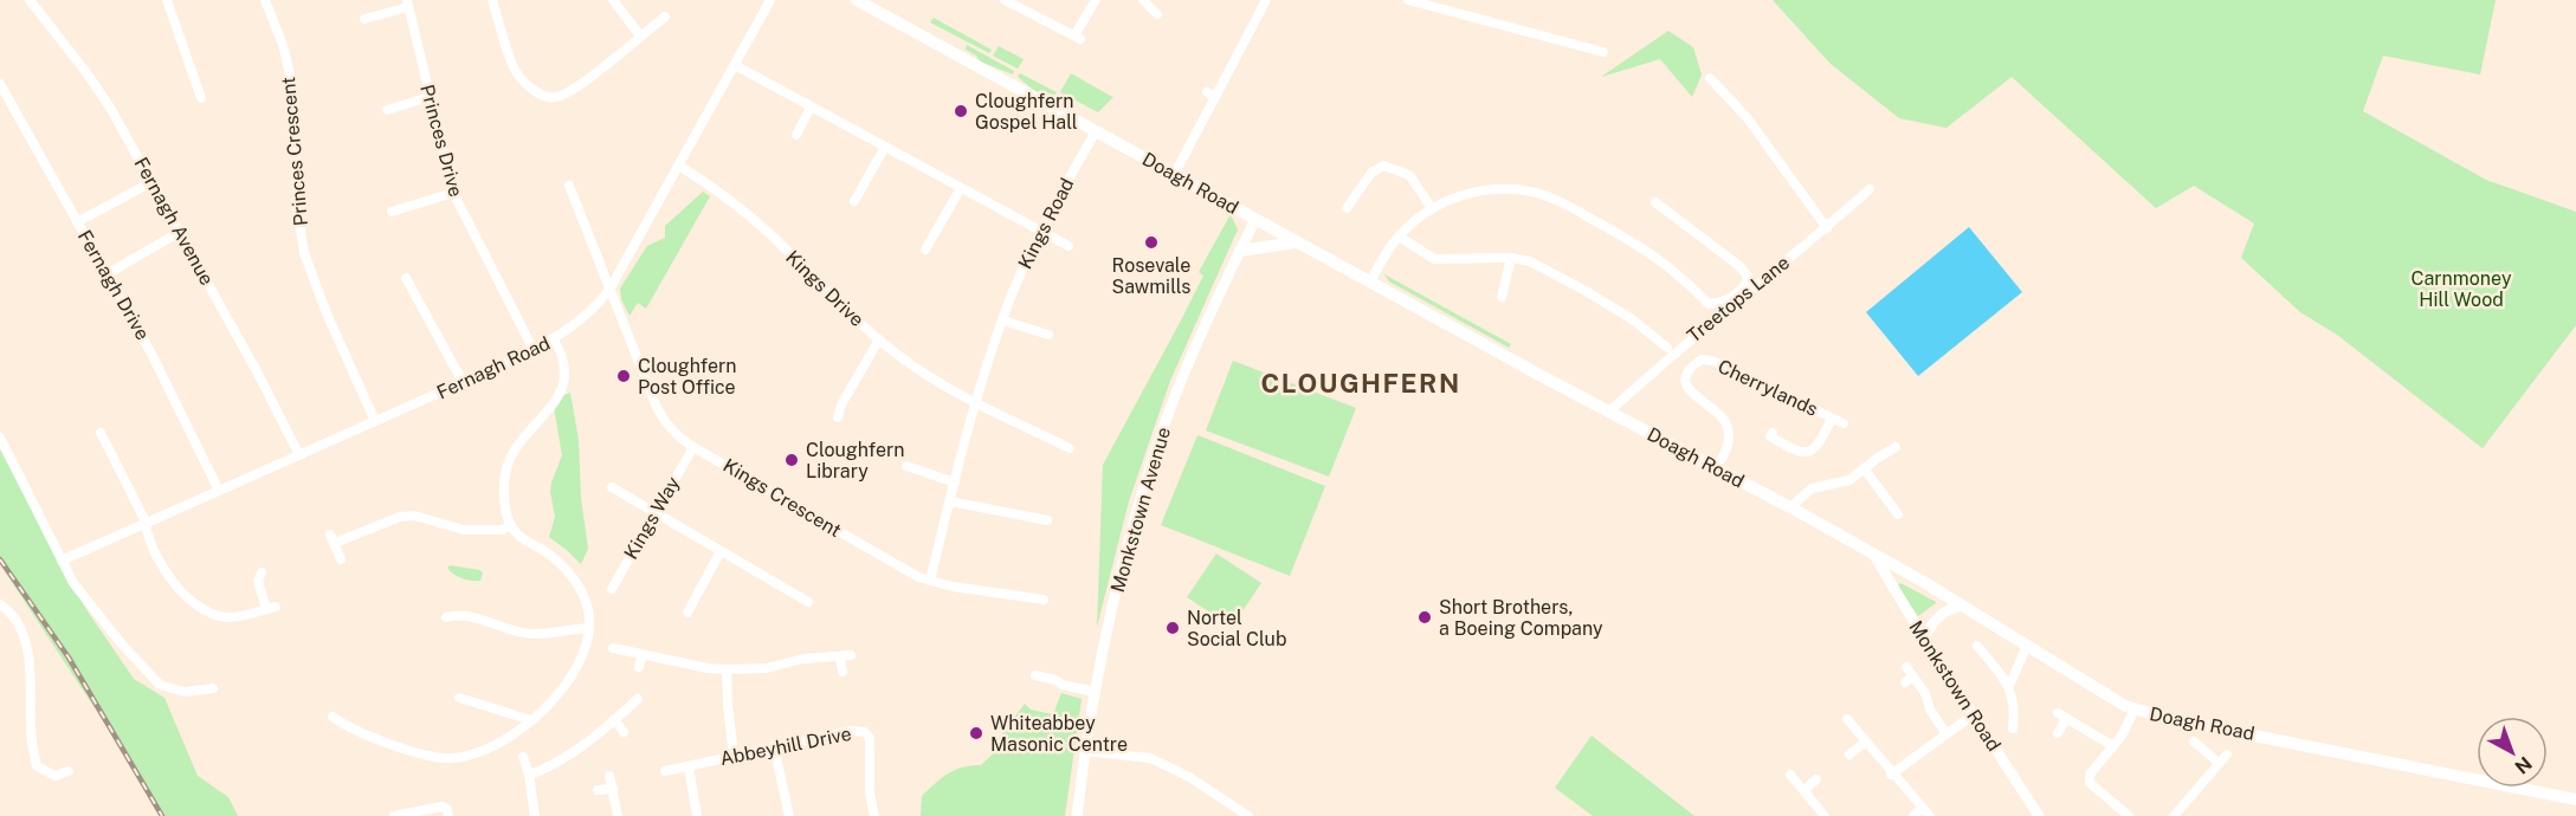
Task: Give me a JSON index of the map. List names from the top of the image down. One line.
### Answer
{"streets":{"main road":["Doagh Road"],"street":["Princes Drive","Princes Crescent","Fernagh Avenue","Kings Road","Fernagh Drive","Kings Drive","Treetops Lane","Fernagh Road","Cherrylands","Kings Crescent","Monkstown Avenue","Kings Way","Monkstown Road","Abbeyhill Drive"]},"crossings":[["Princes Drive","Fernagh Road"],["Princes Crescent","Fernagh Road"],["Doagh Road","Kings Road"],["Doagh Road","Treetops Lane"],["Doagh Road","Cherrylands"],["Doagh Road","Monkstown Avenue"],["Doagh Road","Monkstown Road"],["Fernagh Avenue","Fernagh Road"],["Kings Road","Kings Drive"],["Kings Road","Kings Crescent"],["Fernagh Drive","Fernagh Road"],["Kings Drive","Fernagh Road"],["Fernagh Road","Kings Crescent"],["Kings Crescent","Kings Way"]],"districts":["CLOUGHFERN"],"parks":["Carnmoney Hill Wood"],"places":["Cloughfern Gospel Hall","Rosevale Sawmills","Cloughfern Post Office","Cloughfern Library","Short Brothers, a Boeing Company","Nortel Social Club","Whiteabbey Masonic Centre"],"north":"bottom right"}
